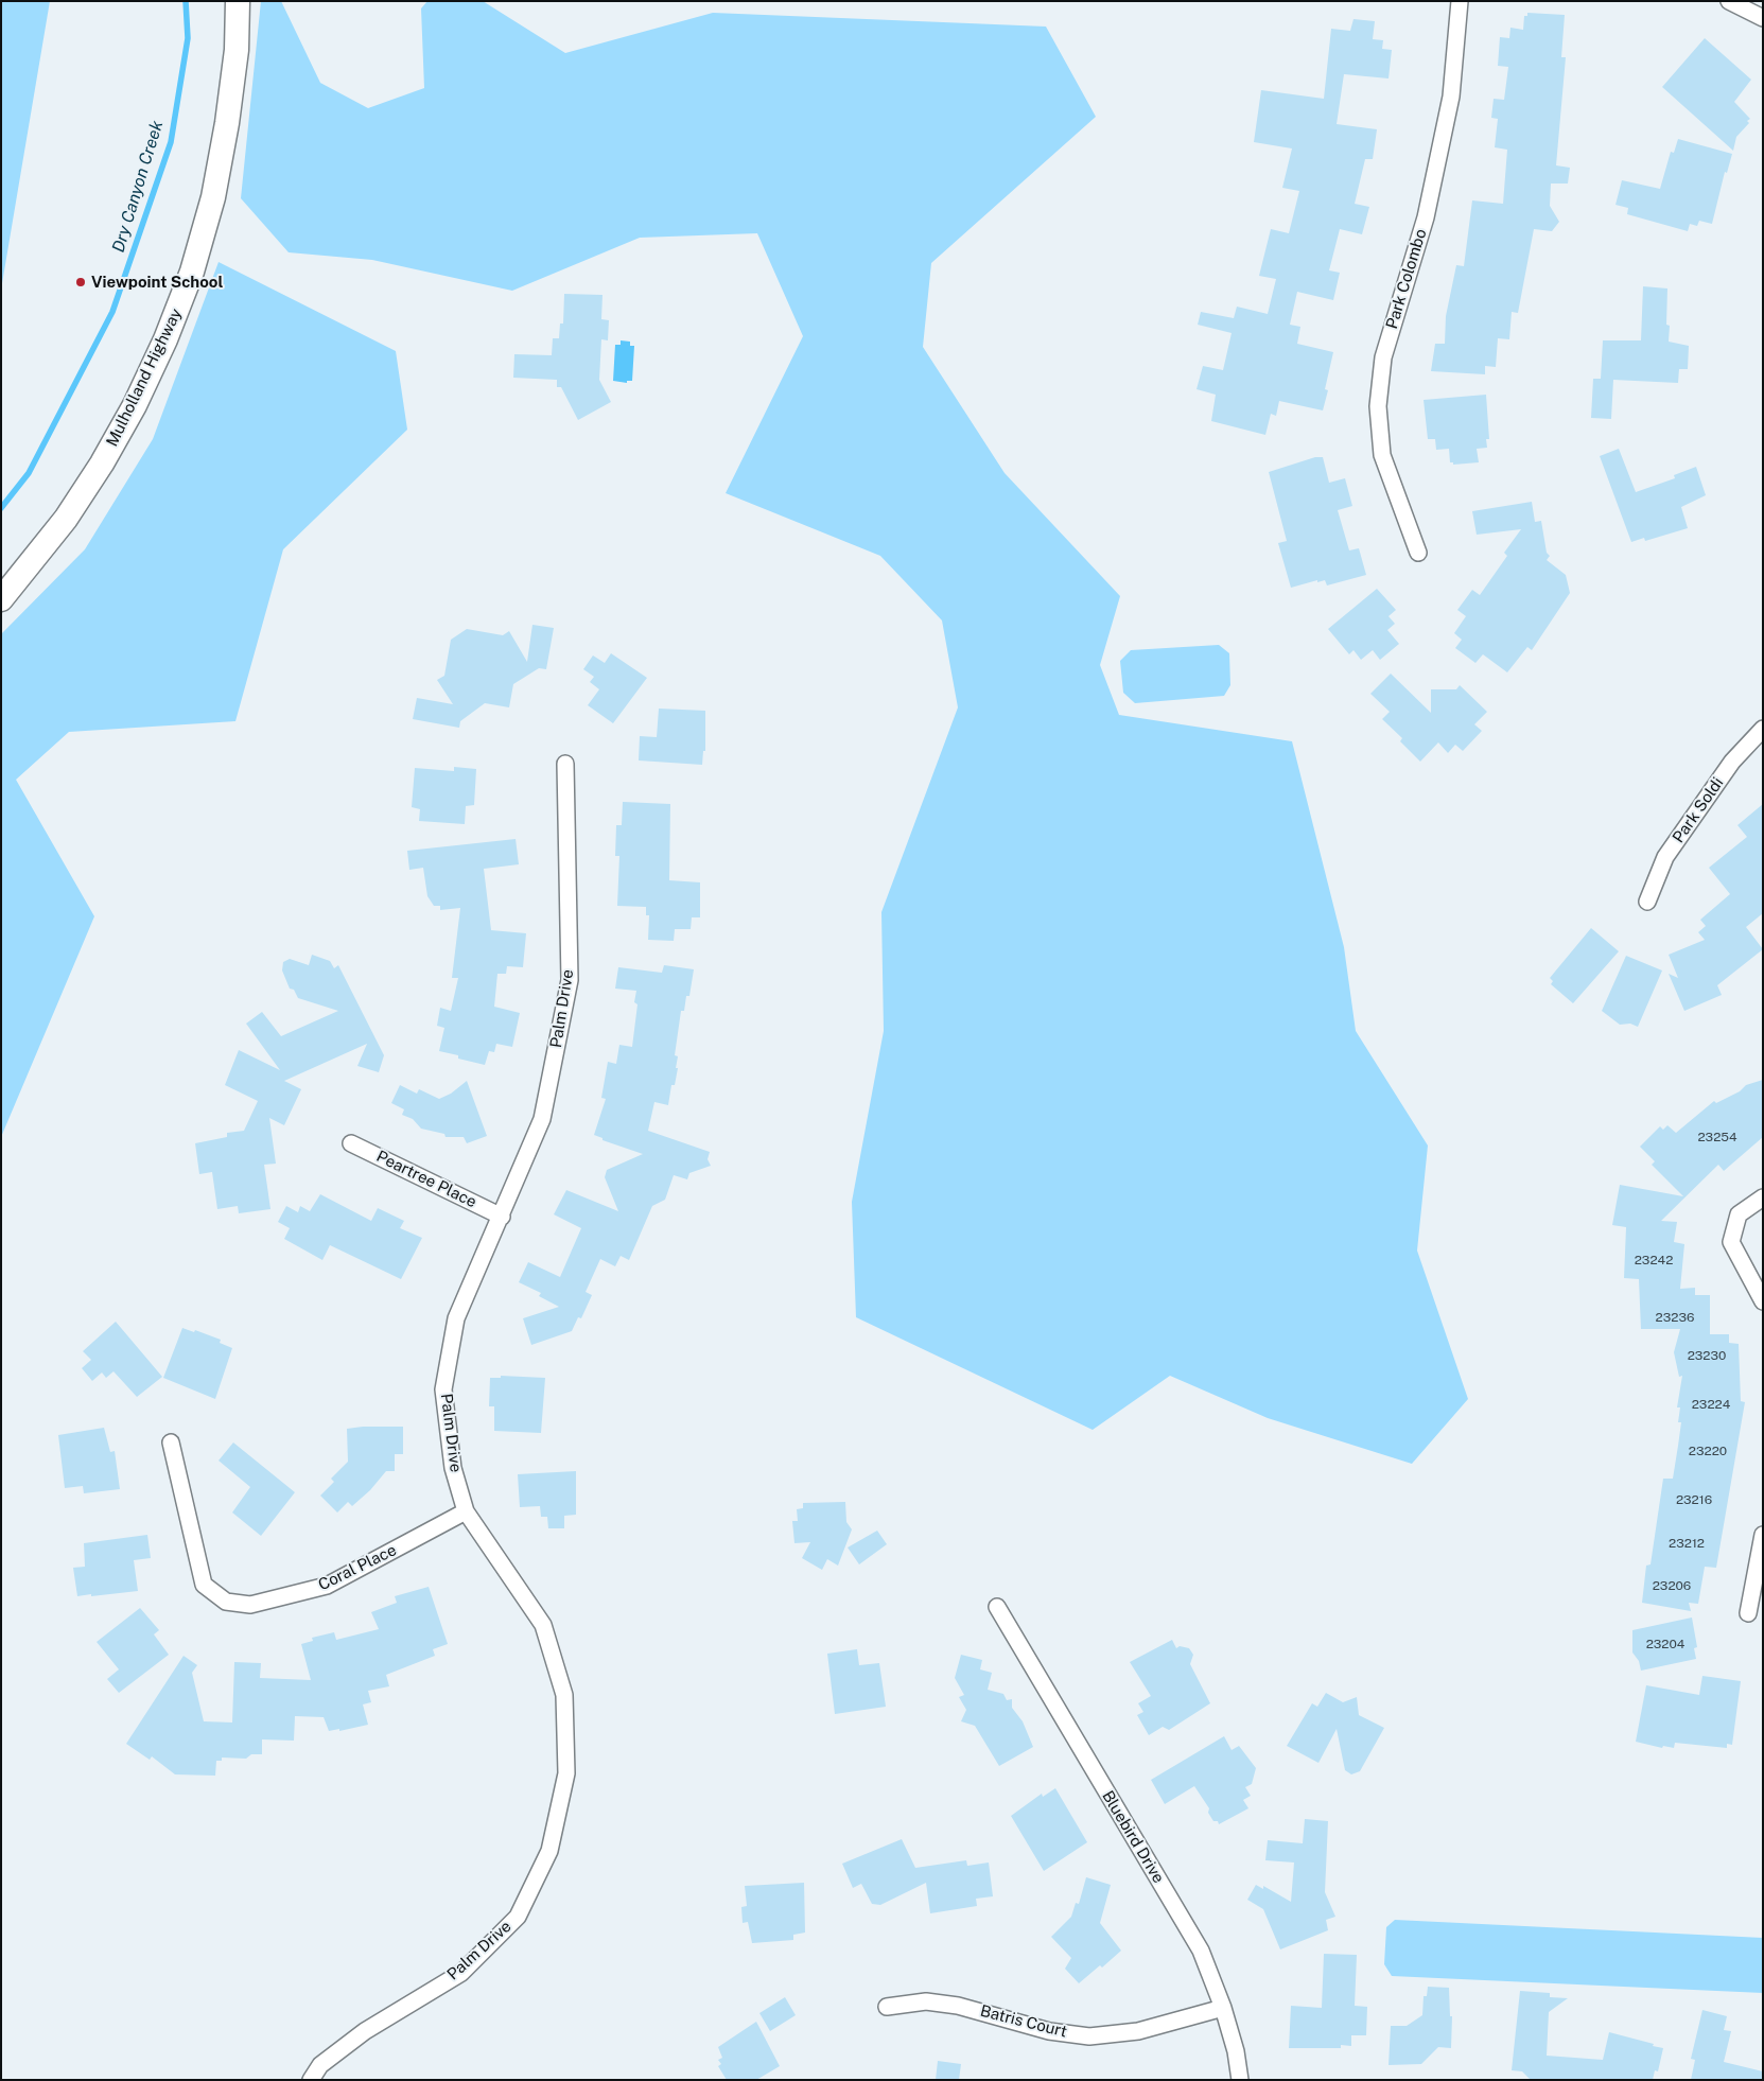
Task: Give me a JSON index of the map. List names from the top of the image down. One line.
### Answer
{"streets":{"main road":["Mulholland Highway"],"street":["Park Colombo","Park Soldi","Palm Drive","Peartree Place","Coral Place","Bluebird Drive","Batris Court"]},"crossings":[["Palm Drive","Peartree Place"],["Palm Drive","Coral Place"],["Bluebird Drive","Batris Court"]],"water":["Dry Canyon Creek"],"places":["Viewpoint School"],"house_numbers":["23254","23242","23236","23230","23224","23220","23216","23212","23206","23204"]}
